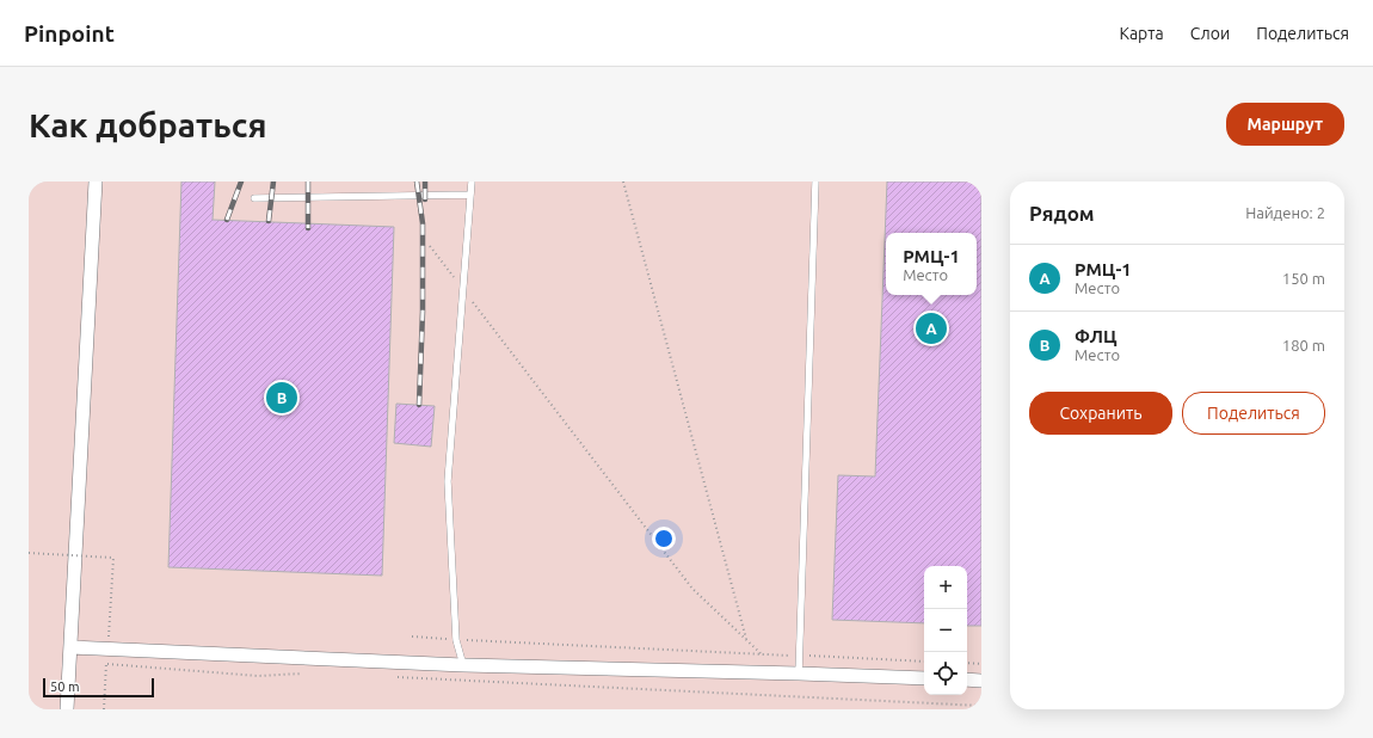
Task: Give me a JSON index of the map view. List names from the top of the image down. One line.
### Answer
{"scale_bar":"50 m","page":{"header":"Pinpoint","nav":["Карта","Слои","Поделиться"],"buttons":["Маршрут",["Сохранить","Поделиться"]],"title":"Как добраться","heading":["Рядом","Найдено: 2"],"popup":["РМЦ-1","Место"],"list":[{"mark":"A","name":"РМЦ-1","note":"Место","value":"150 m"},{"mark":"B","name":"ФЛЦ","note":"Место","value":"180 m"}],"pins":["A","B"],"map_buttons":["+","−"],"scale":"50 m"}}
